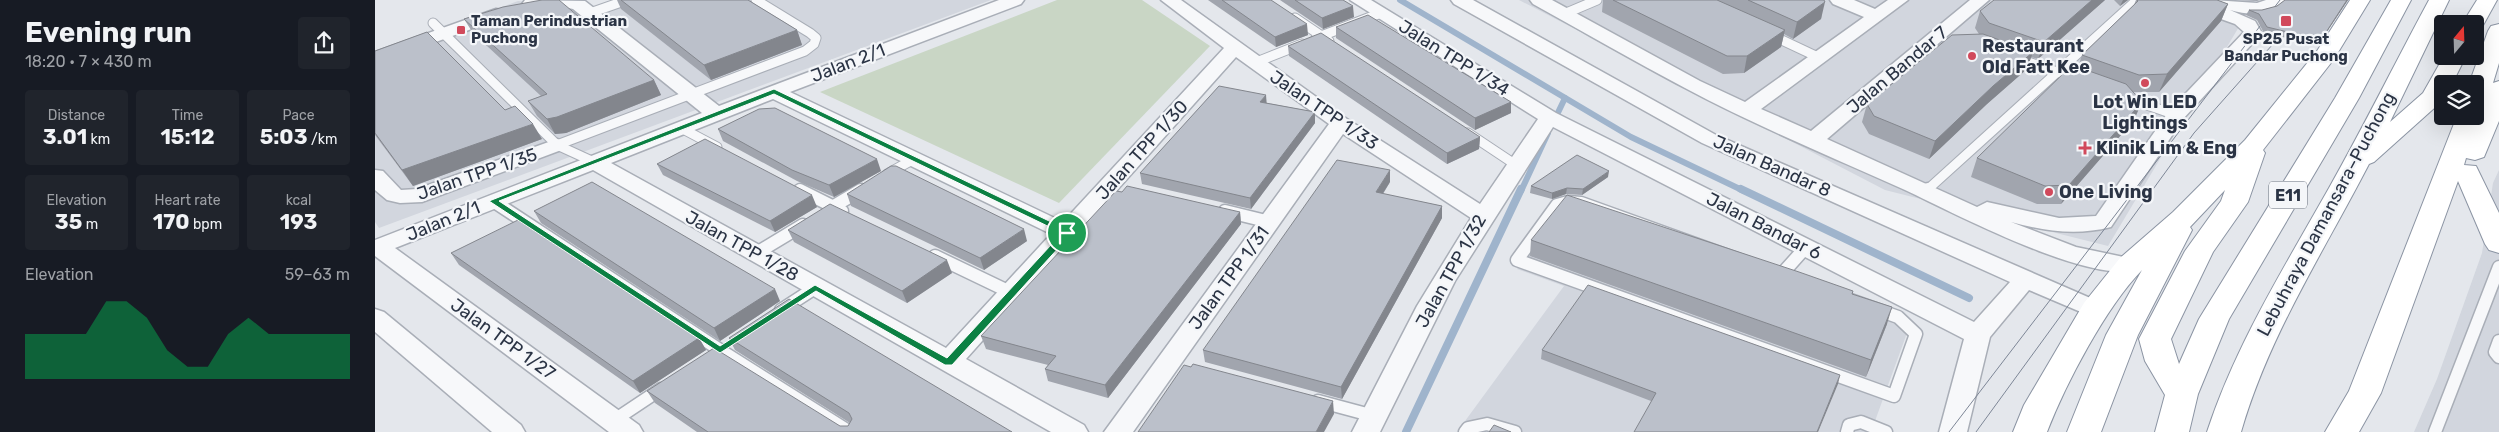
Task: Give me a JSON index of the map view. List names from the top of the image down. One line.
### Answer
{"streets":{"highway":["E11","Lebuhraya Damansara–Puchong"],"street":["Jalan TPP 1/34","Jalan 2/1","Jalan Bandar 7","Jalan TPP 1/33","Jalan TPP 1/30","Jalan Bandar 8","Jalan TPP 1/35","Jalan Bandar 6","Jalan TPP 1/28","Jalan TPP 1/32","Jalan TPP 1/31","Jalan TPP 1/27"]},"crossings":[["Jalan TPP 1/34","Jalan Bandar 6"],["Jalan TPP 1/34","Jalan TPP 1/32"],["Jalan 2/1","Jalan TPP 1/28"],["Jalan 2/1","Jalan TPP 1/27"],["Jalan TPP 1/33","Jalan TPP 1/30"],["Jalan TPP 1/33","Jalan TPP 1/32"],["Jalan TPP 1/33","Jalan TPP 1/31"],["Jalan TPP 1/30","Jalan TPP 1/28"],["Jalan Bandar 6","Jalan TPP 1/32"]],"places":{"transit":["SP25 Pusat Bandar Puchong","Taman Perindustrian Puchong"],"other":["Restaurant Old Fatt Kee","Lot Win LED Lightings","One Living"],"health":["Klinik Lim & Eng"]},"north":"top","page":{"heading":["Evening run","18:20 · 7 × 430 m"],"stats":[["Distance","3.01 km"],["Time","15:12"],["Pace","5:03 /km"],["Elevation","35 m"],["Heart rate","170 bpm"],["kcal","193"]],"chart":["Elevation","59–63 m"]}}
